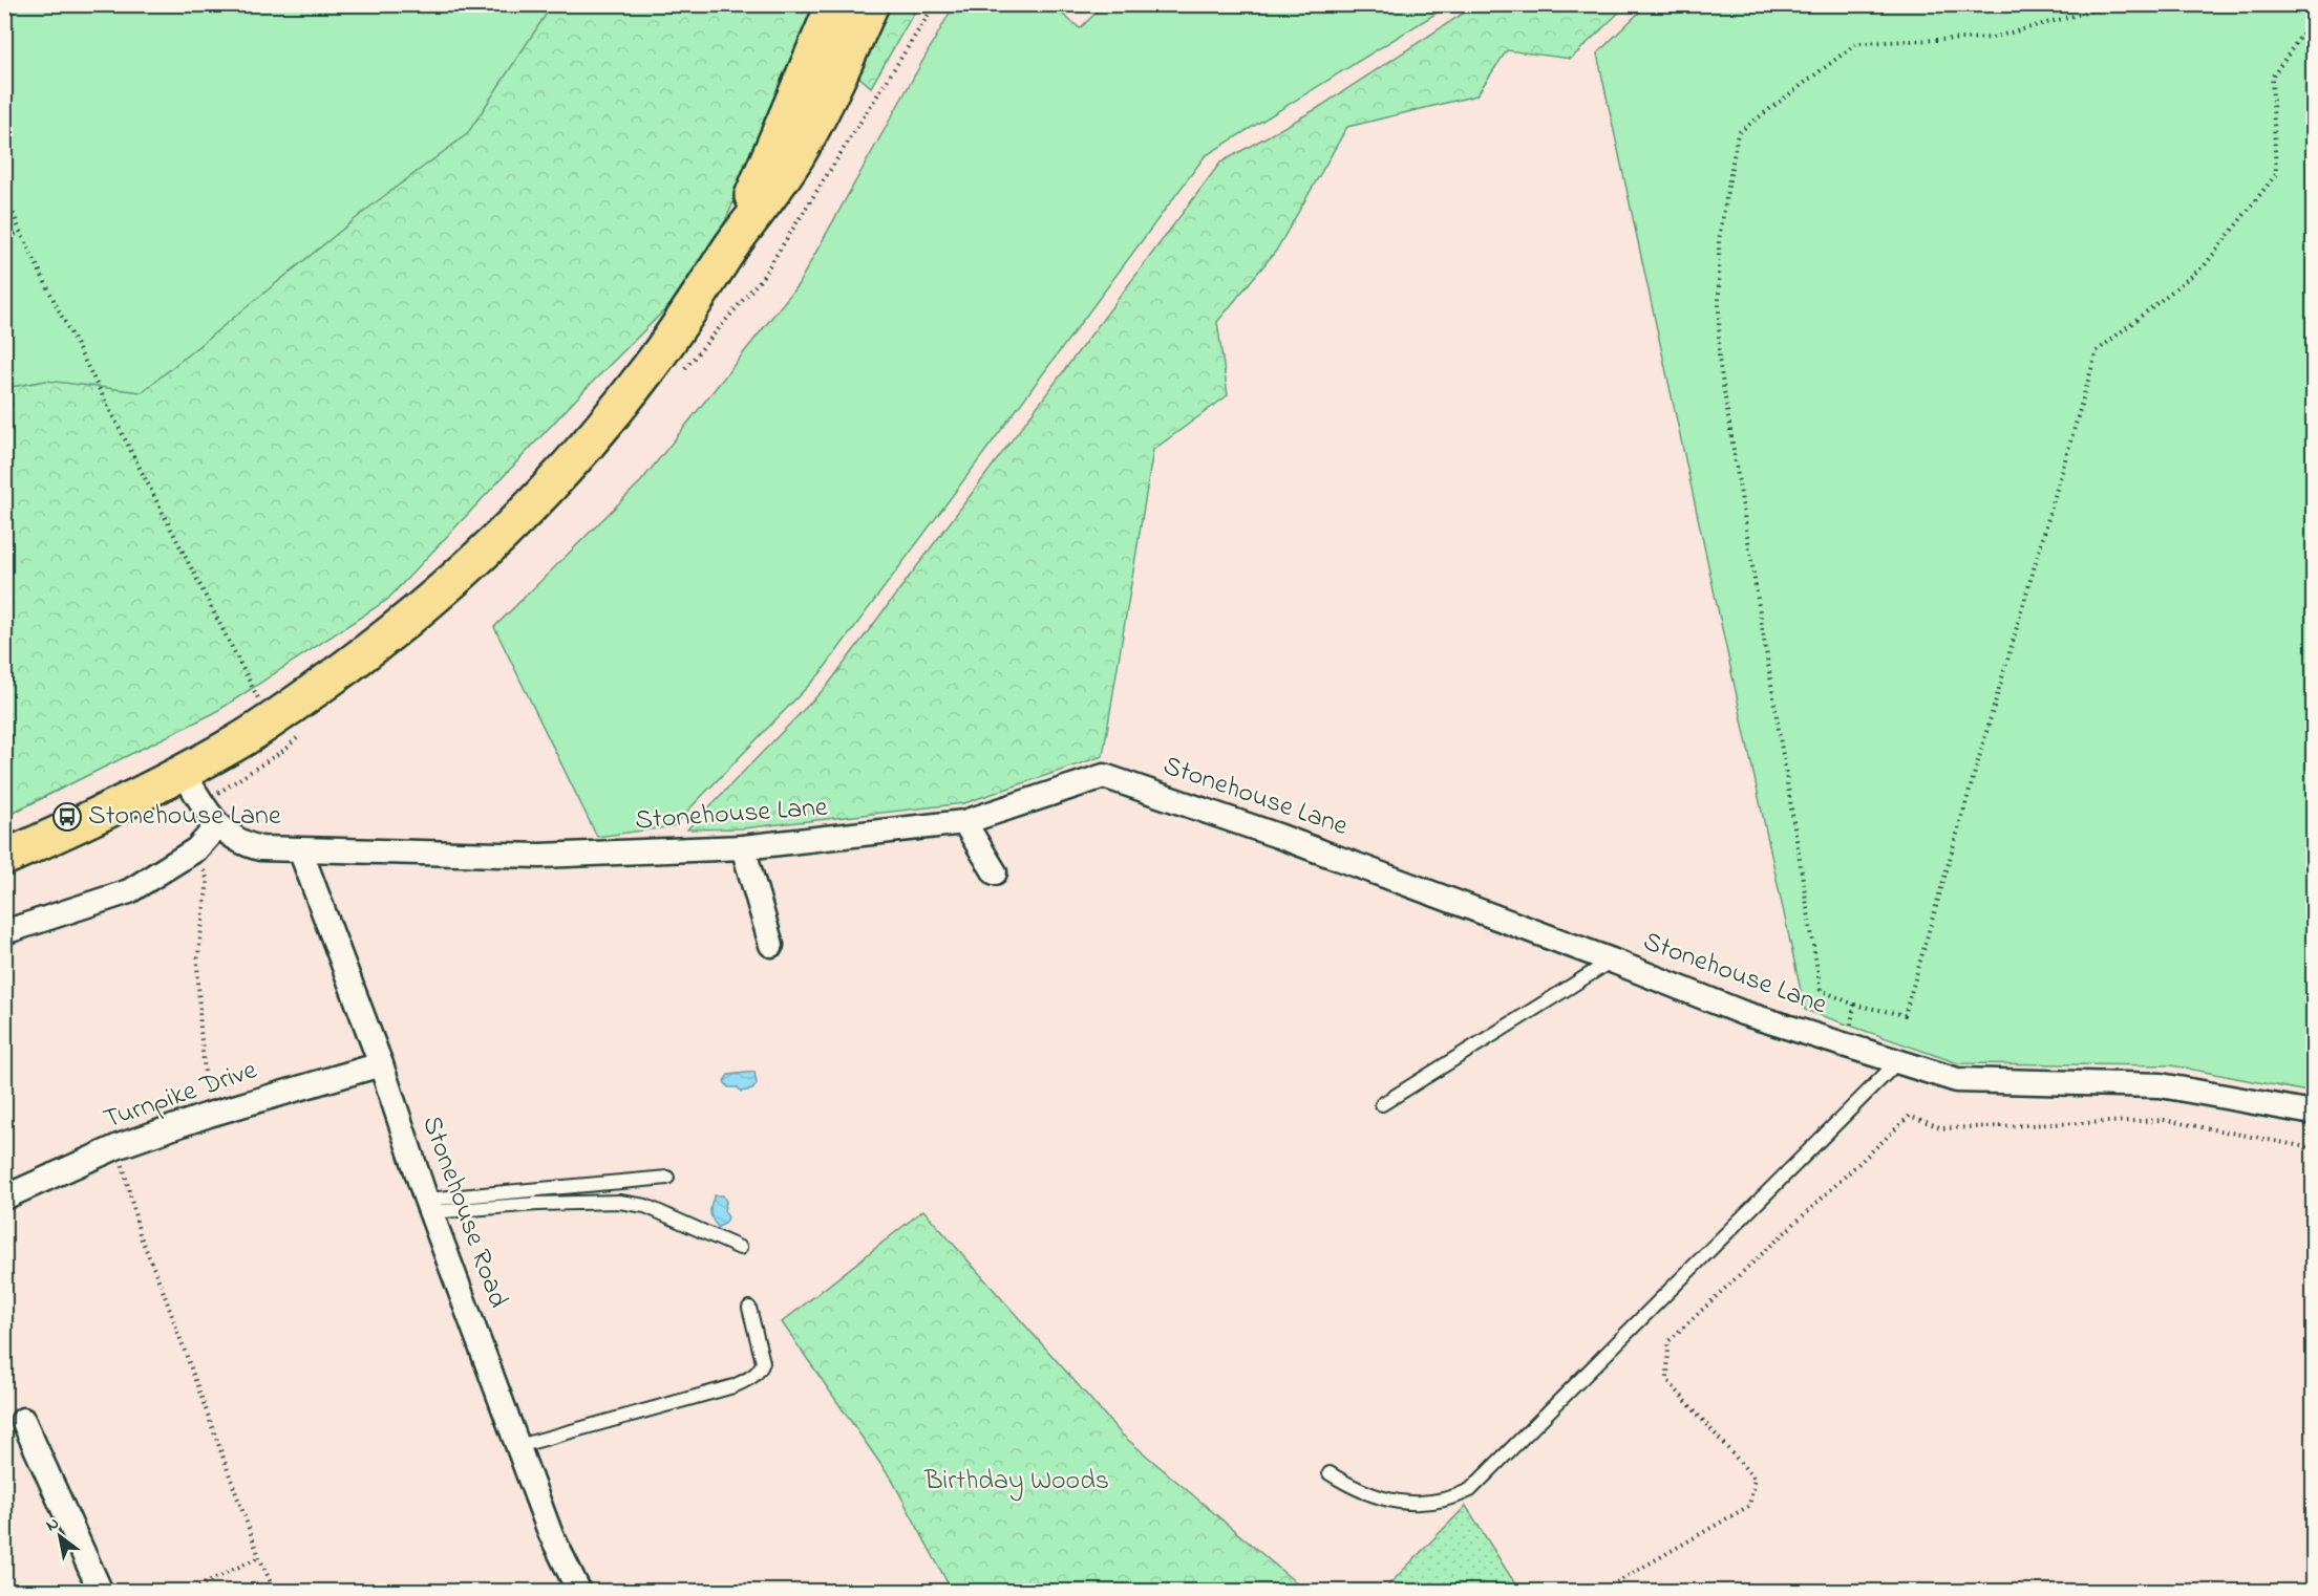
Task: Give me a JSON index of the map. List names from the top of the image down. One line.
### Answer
{"streets":{"street":["Stonehouse Lane","Turnpike Drive","Stonehouse Road"]},"crossings":[["Stonehouse Lane","Stonehouse Road"],["Turnpike Drive","Stonehouse Road"]],"parks":["Birthday Woods"],"places":{"bus stop":["Stonehouse Lane"]},"north":"top left"}
